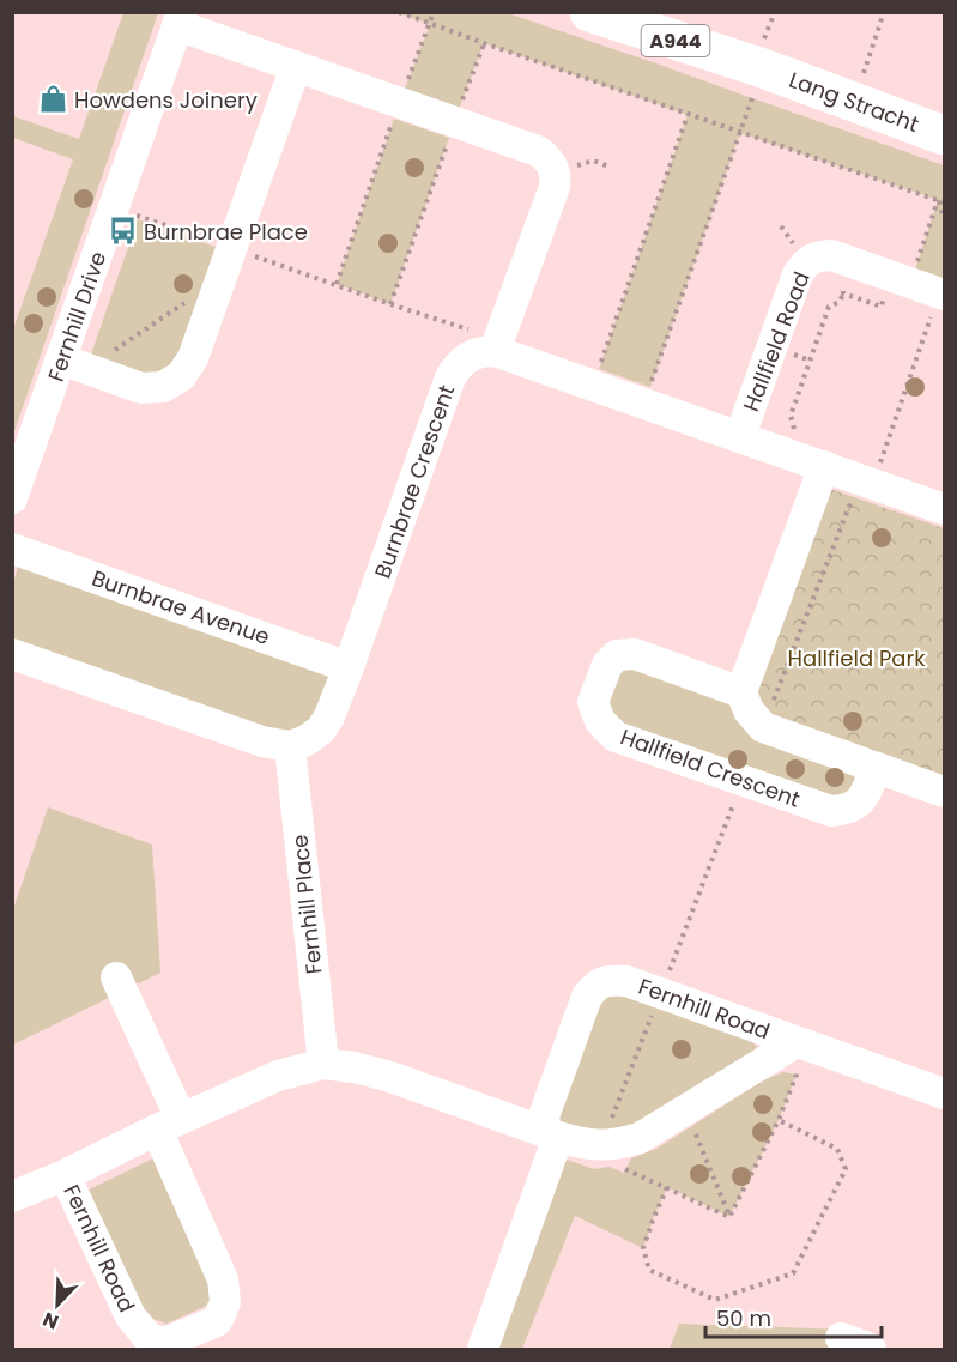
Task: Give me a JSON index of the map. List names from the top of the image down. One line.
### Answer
{"streets":{"main road":["A944","Lang Stracht"],"street":["Fernhill Drive","Hallfield Road","Burnbrae Crescent","Burnbrae Avenue","Hallfield Crescent","Fernhill Place","Fernhill Road"]},"crossings":[["Hallfield Road","Burnbrae Crescent"],["Burnbrae Crescent","Burnbrae Avenue"],["Burnbrae Crescent","Fernhill Place"],["Fernhill Place","Fernhill Road"]],"parks":["Hallfield Park"],"places":{"shop":["Howdens Joinery"],"bus stop":["Burnbrae Place"]},"scale_bar":"50 m","north":"bottom left"}
